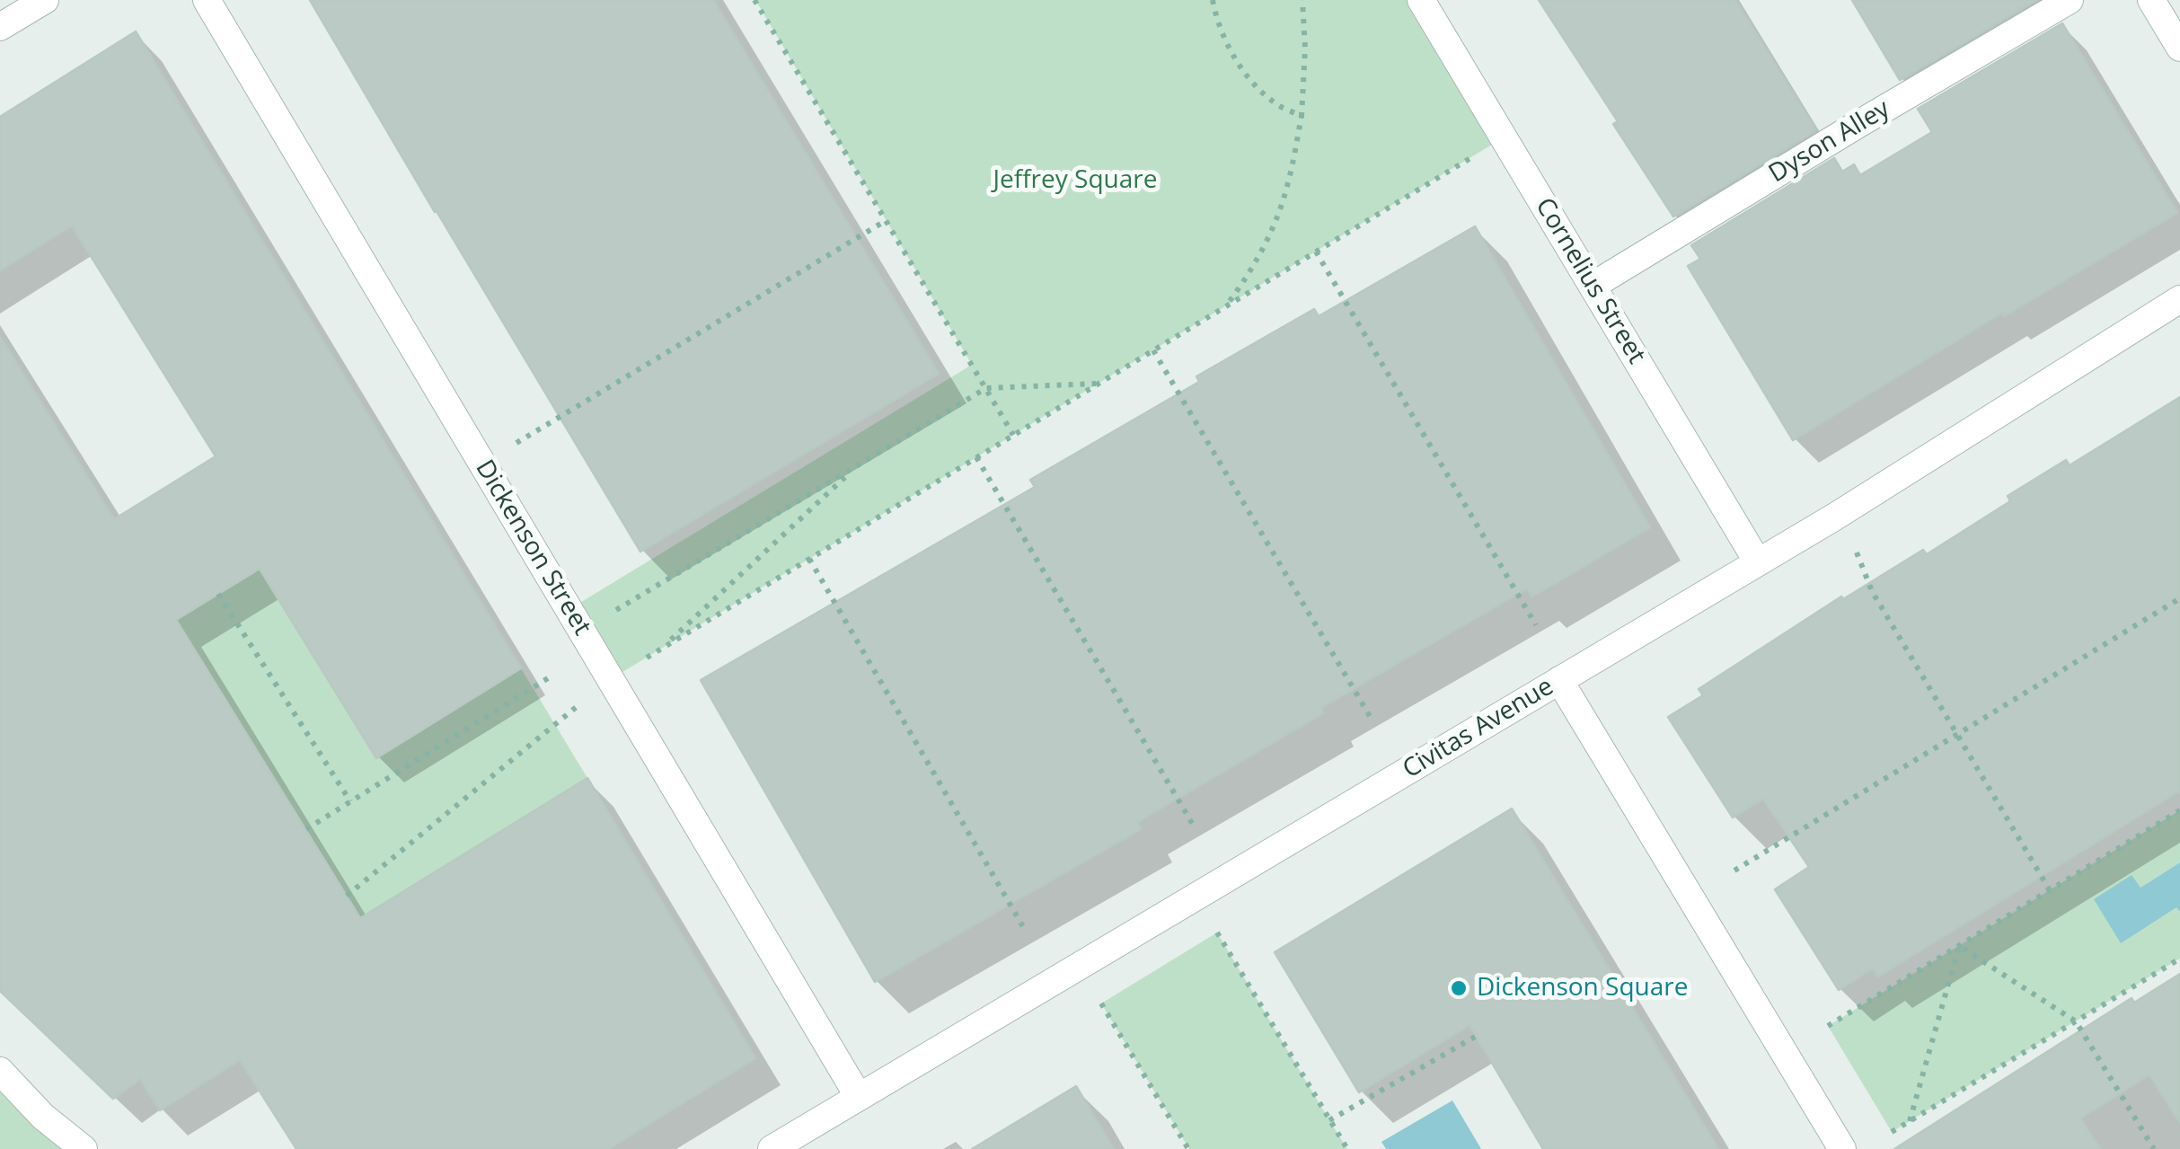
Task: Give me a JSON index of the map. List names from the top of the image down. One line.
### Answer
{"streets":{"street":["Dyson Alley","Cornelius Street","Dickenson Street","Civitas Avenue"]},"crossings":[["Dyson Alley","Cornelius Street"],["Cornelius Street","Civitas Avenue"],["Dickenson Street","Civitas Avenue"]],"parks":["Jeffrey Square"],"places":["Dickenson Square"]}
